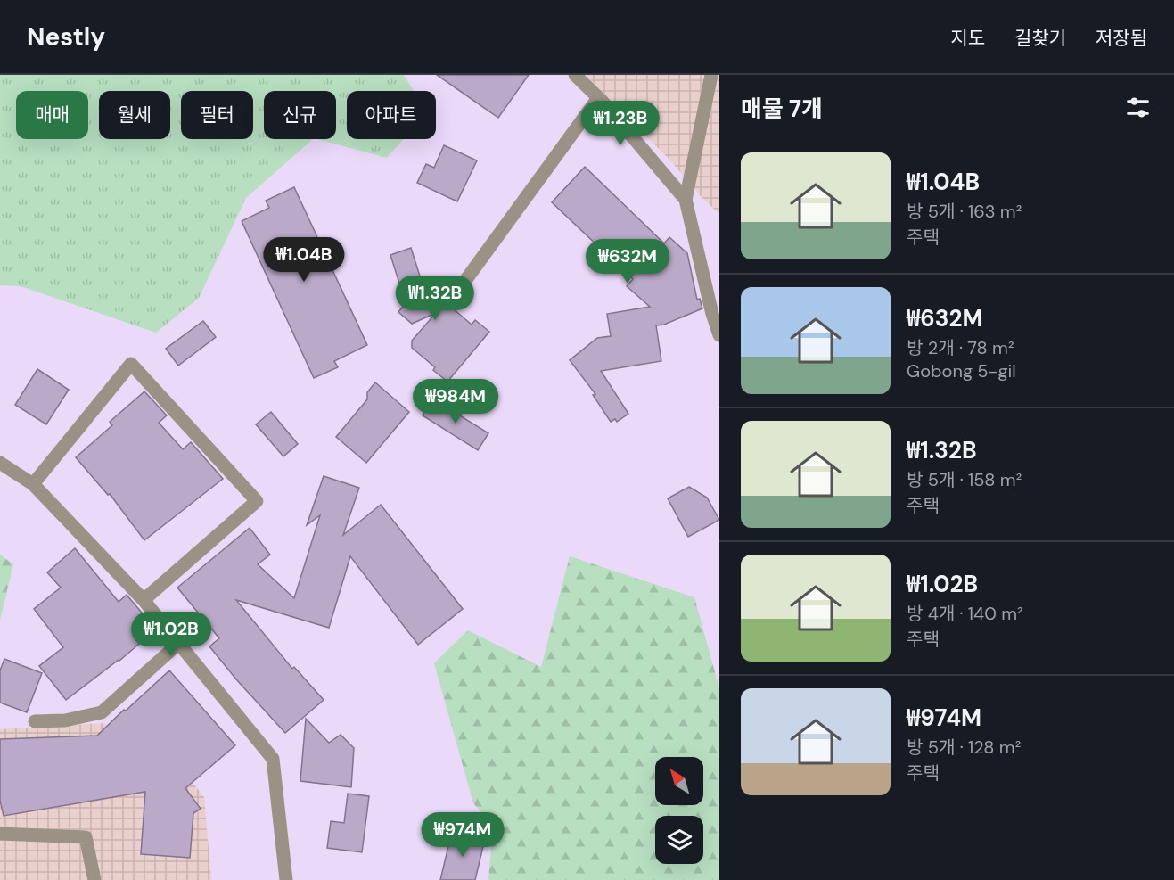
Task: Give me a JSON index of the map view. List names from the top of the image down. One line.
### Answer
{"north":"top left","page":{"header":"Nestly","nav":["지도","길찾기","저장됨"],"heading":"매물 7개","chip":["매매","월세","필터","신규","아파트"],"price":["₩1.23B","₩1.04B","₩632M","₩1.32B","₩984M","₩1.02B","₩974M"],"list":[{"name":"₩1.04B","note":"방 5개 · 163 m² · 주택"},{"name":"₩632M","note":"방 2개 · 78 m² · Gobong 5-gil"},{"name":"₩1.32B","note":"방 5개 · 158 m² · 주택"},{"name":"₩1.02B","note":"방 4개 · 140 m² · 주택"},{"name":"₩974M","note":"방 5개 · 128 m² · 주택"}]}}
